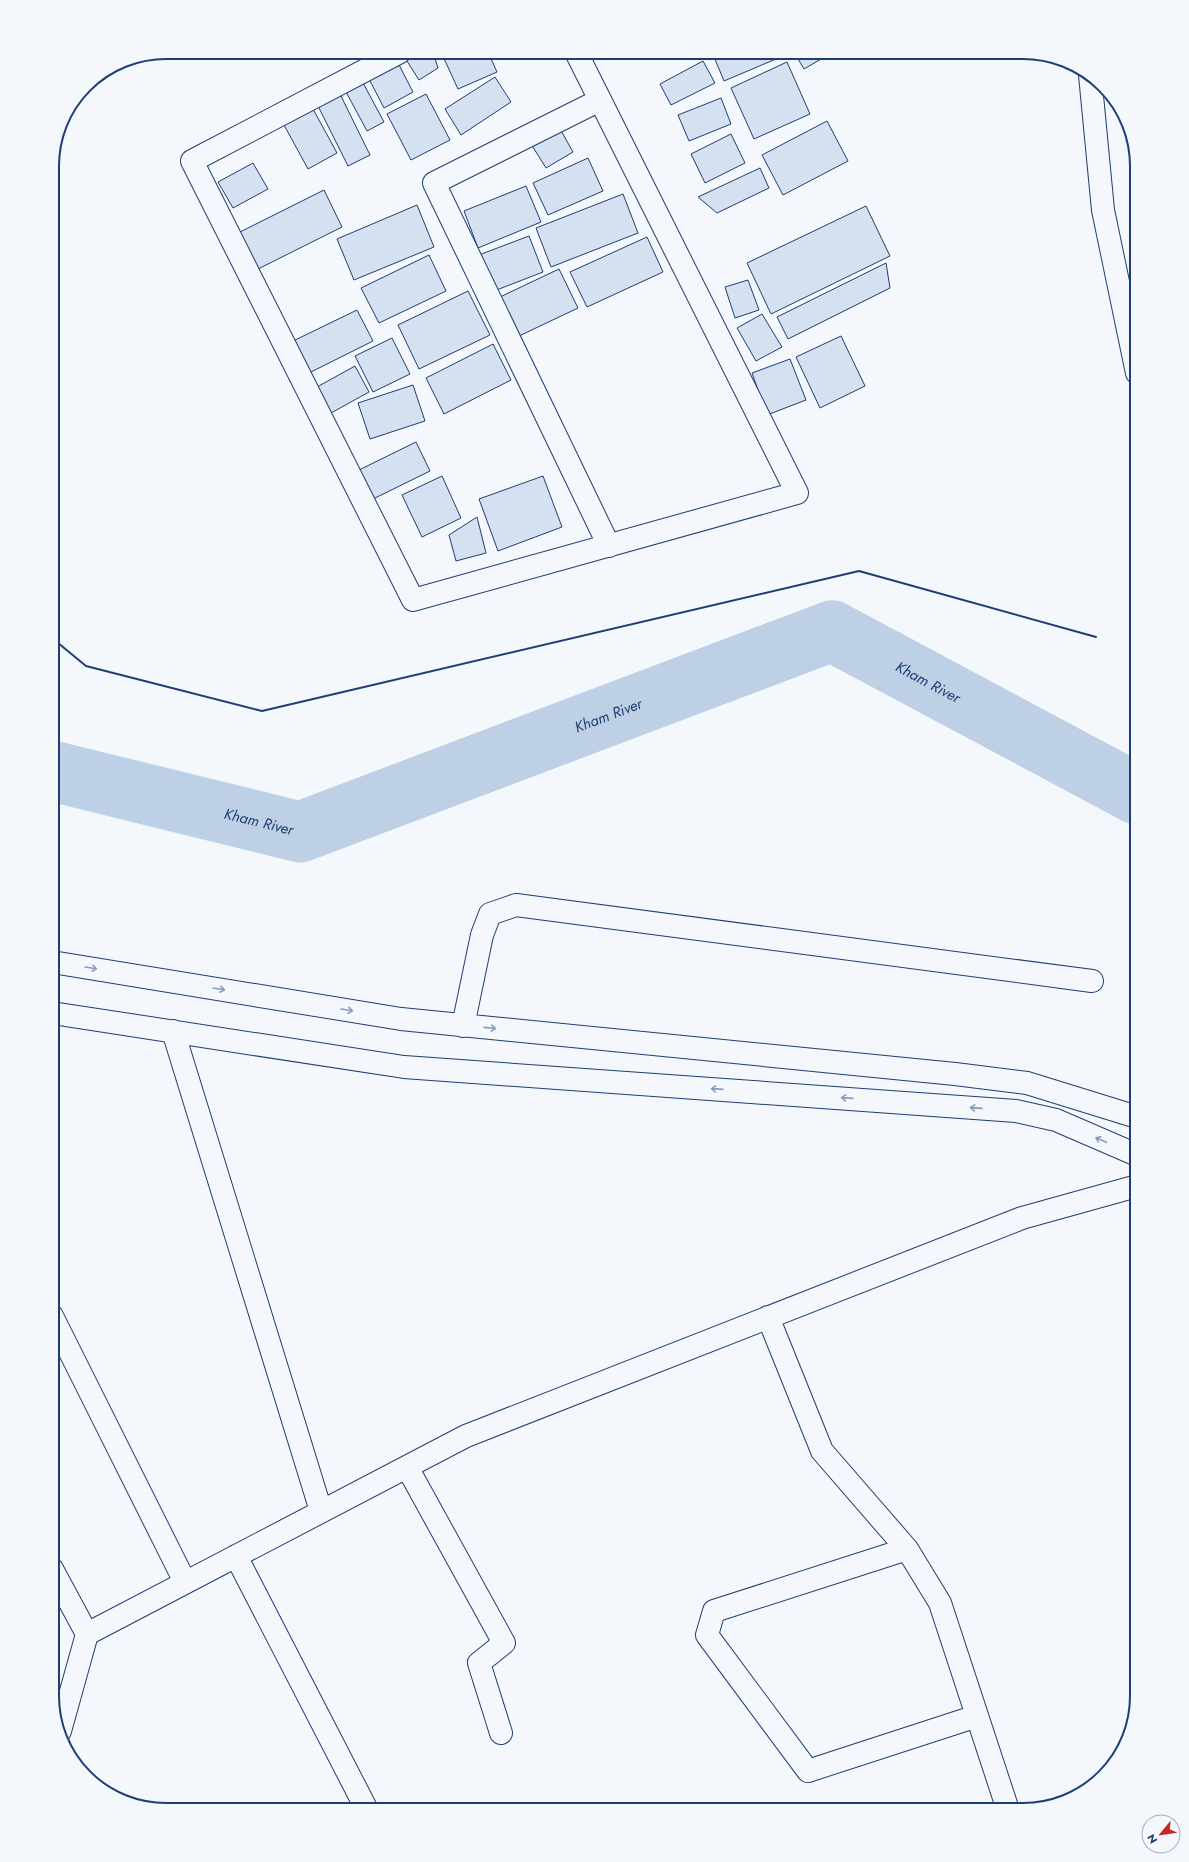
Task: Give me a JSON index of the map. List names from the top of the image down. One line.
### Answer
{"water":["Kham River"],"north":"bottom left"}
